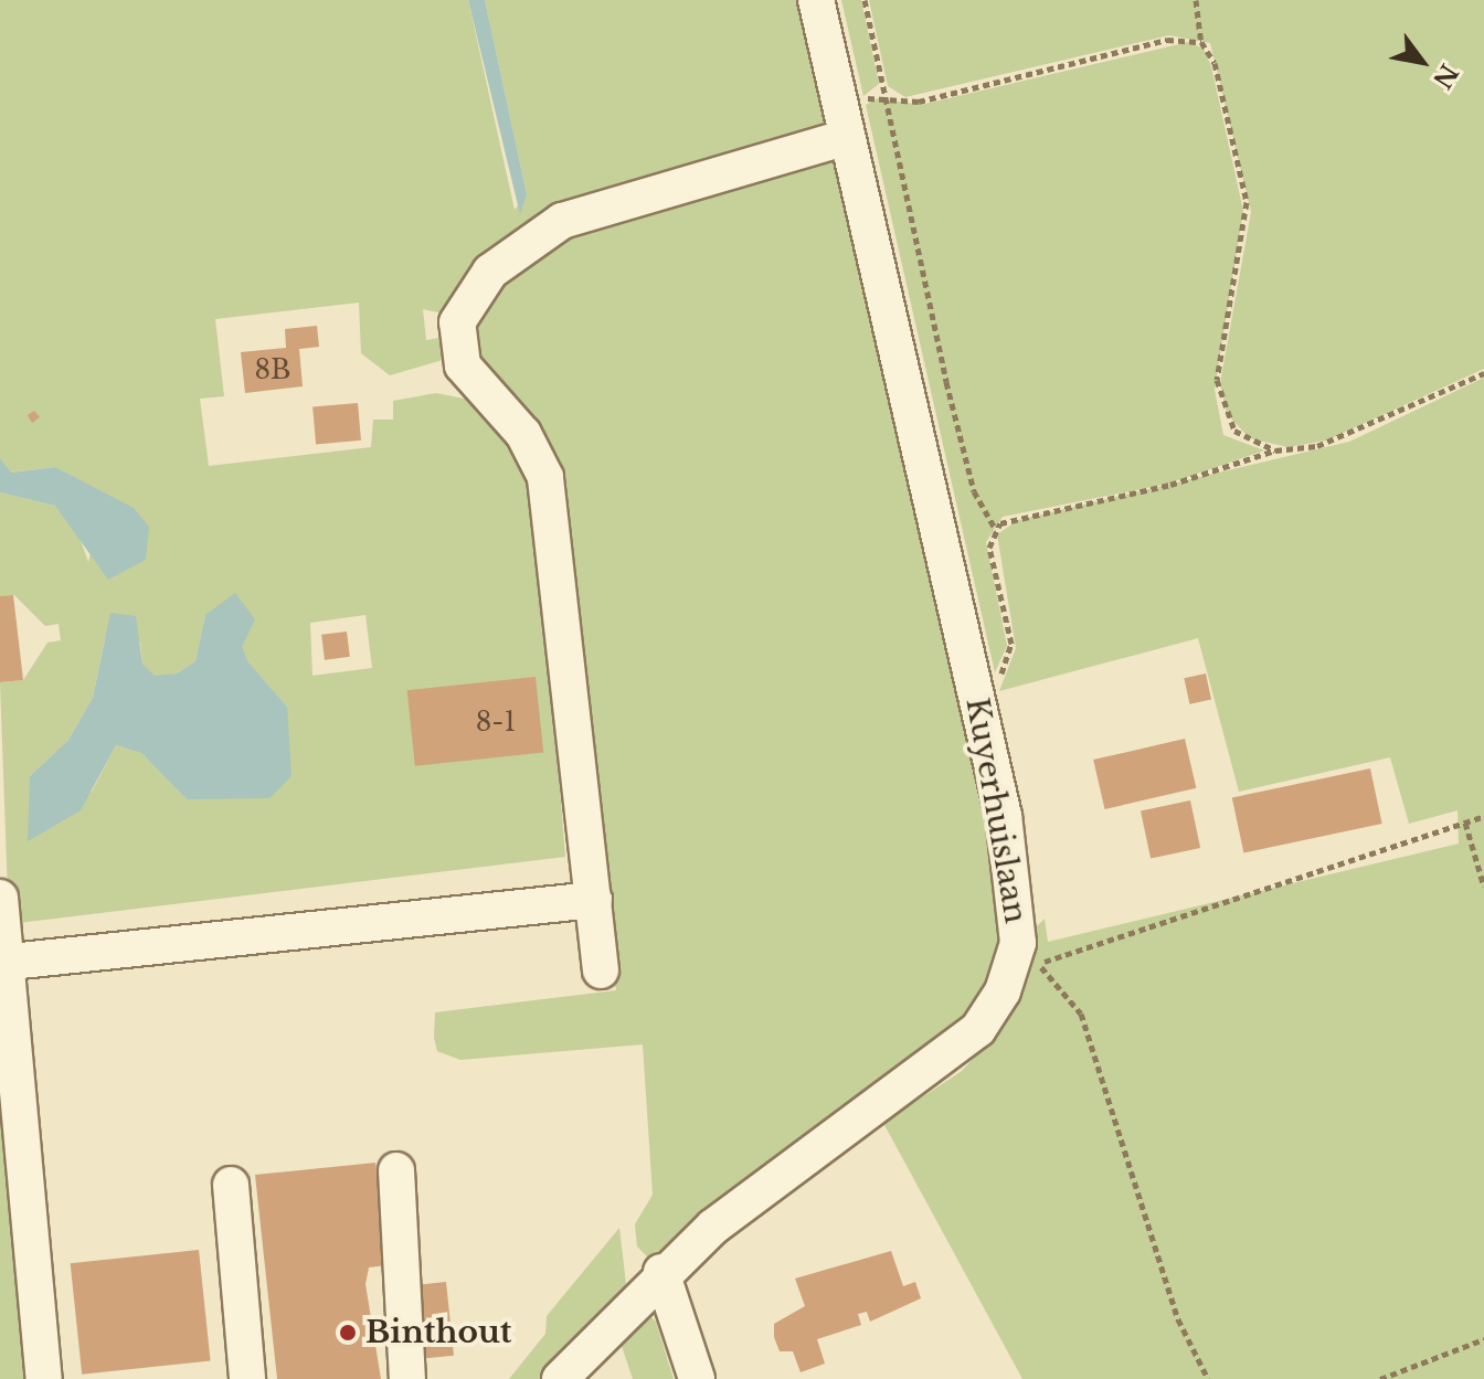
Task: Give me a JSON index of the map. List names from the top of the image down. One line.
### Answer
{"streets":{"street":["Kuyerhuislaan"]},"places":["Binthout"],"house_numbers":["8B","8-1"],"north":"bottom right"}
